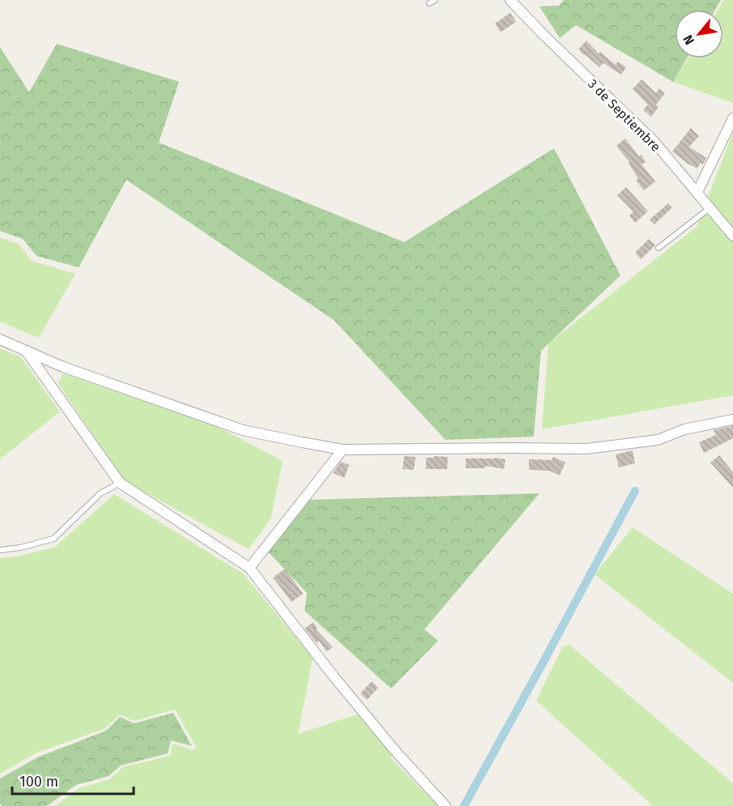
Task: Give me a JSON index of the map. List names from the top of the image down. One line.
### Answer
{"streets":{"street":["3 de Septiembre"]},"scale_bar":"100 m","north":"bottom left"}
